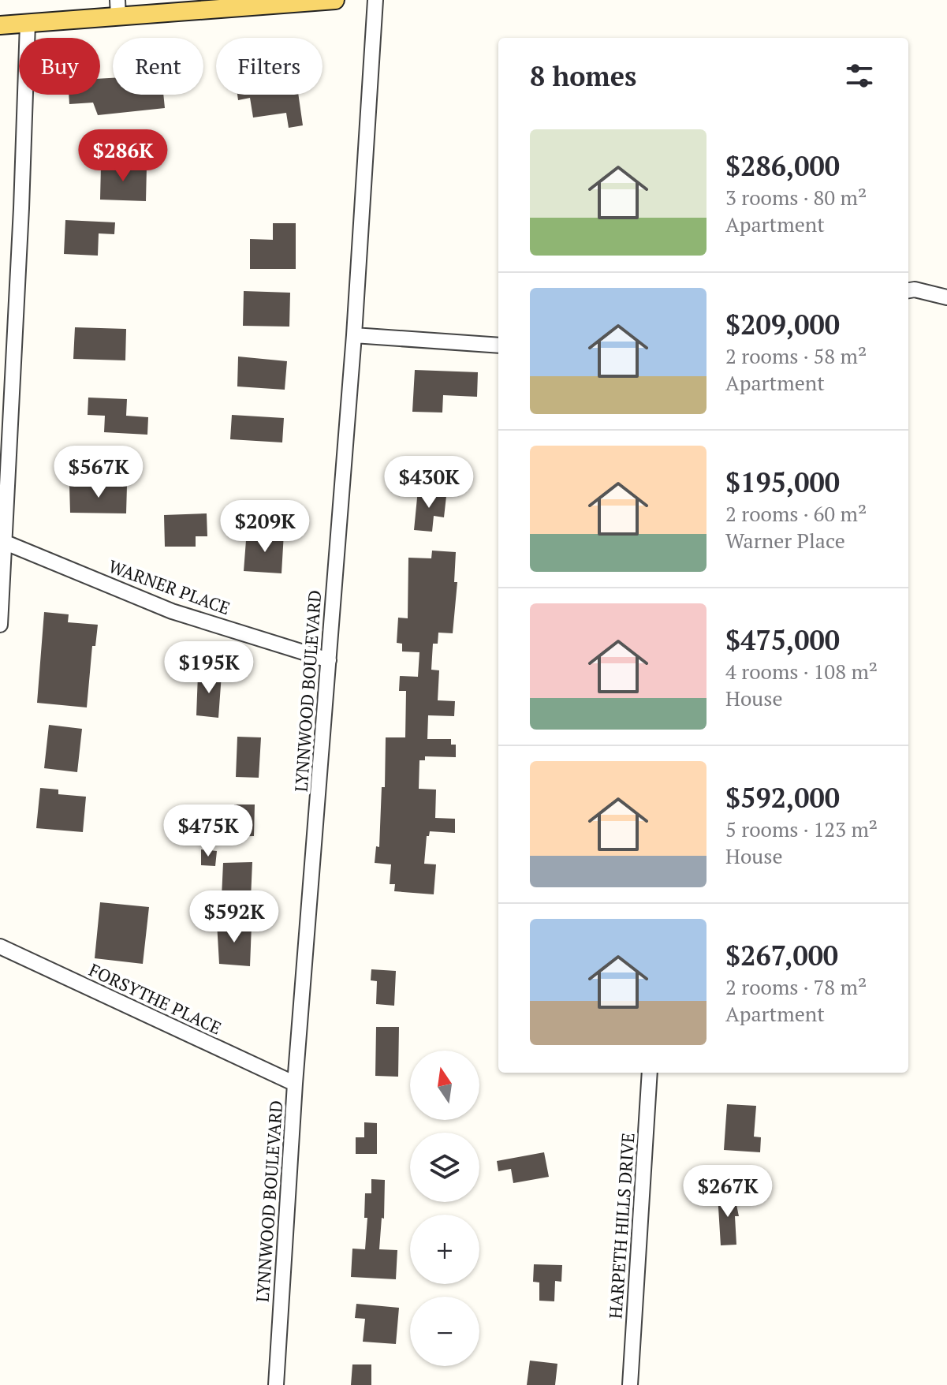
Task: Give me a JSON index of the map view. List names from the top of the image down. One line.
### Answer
{"streets":{"street":["WARNER PLACE","LYNNWOOD BOULEVARD","FORSYTHE PLACE","HARPETH HILLS DRIVE"]},"crossings":[["WARNER PLACE","LYNNWOOD BOULEVARD"],["LYNNWOOD BOULEVARD","FORSYTHE PLACE"]],"north":"top","page":{"chip":["Buy","Rent","Filters"],"heading":"8 homes","list":[{"name":"$286,000","note":"3 rooms · 80 m² · Apartment"},{"name":"$209,000","note":"2 rooms · 58 m² · Apartment"},{"name":"$195,000","note":"2 rooms · 60 m² · Warner Place"},{"name":"$475,000","note":"4 rooms · 108 m² · House"},{"name":"$592,000","note":"5 rooms · 123 m² · House"},{"name":"$267,000","note":"2 rooms · 78 m² · Apartment"}],"price":["$286K","$567K","$430K","$209K","$195K","$475K","$592K","$267K"],"map_buttons":["+","−"]}}
